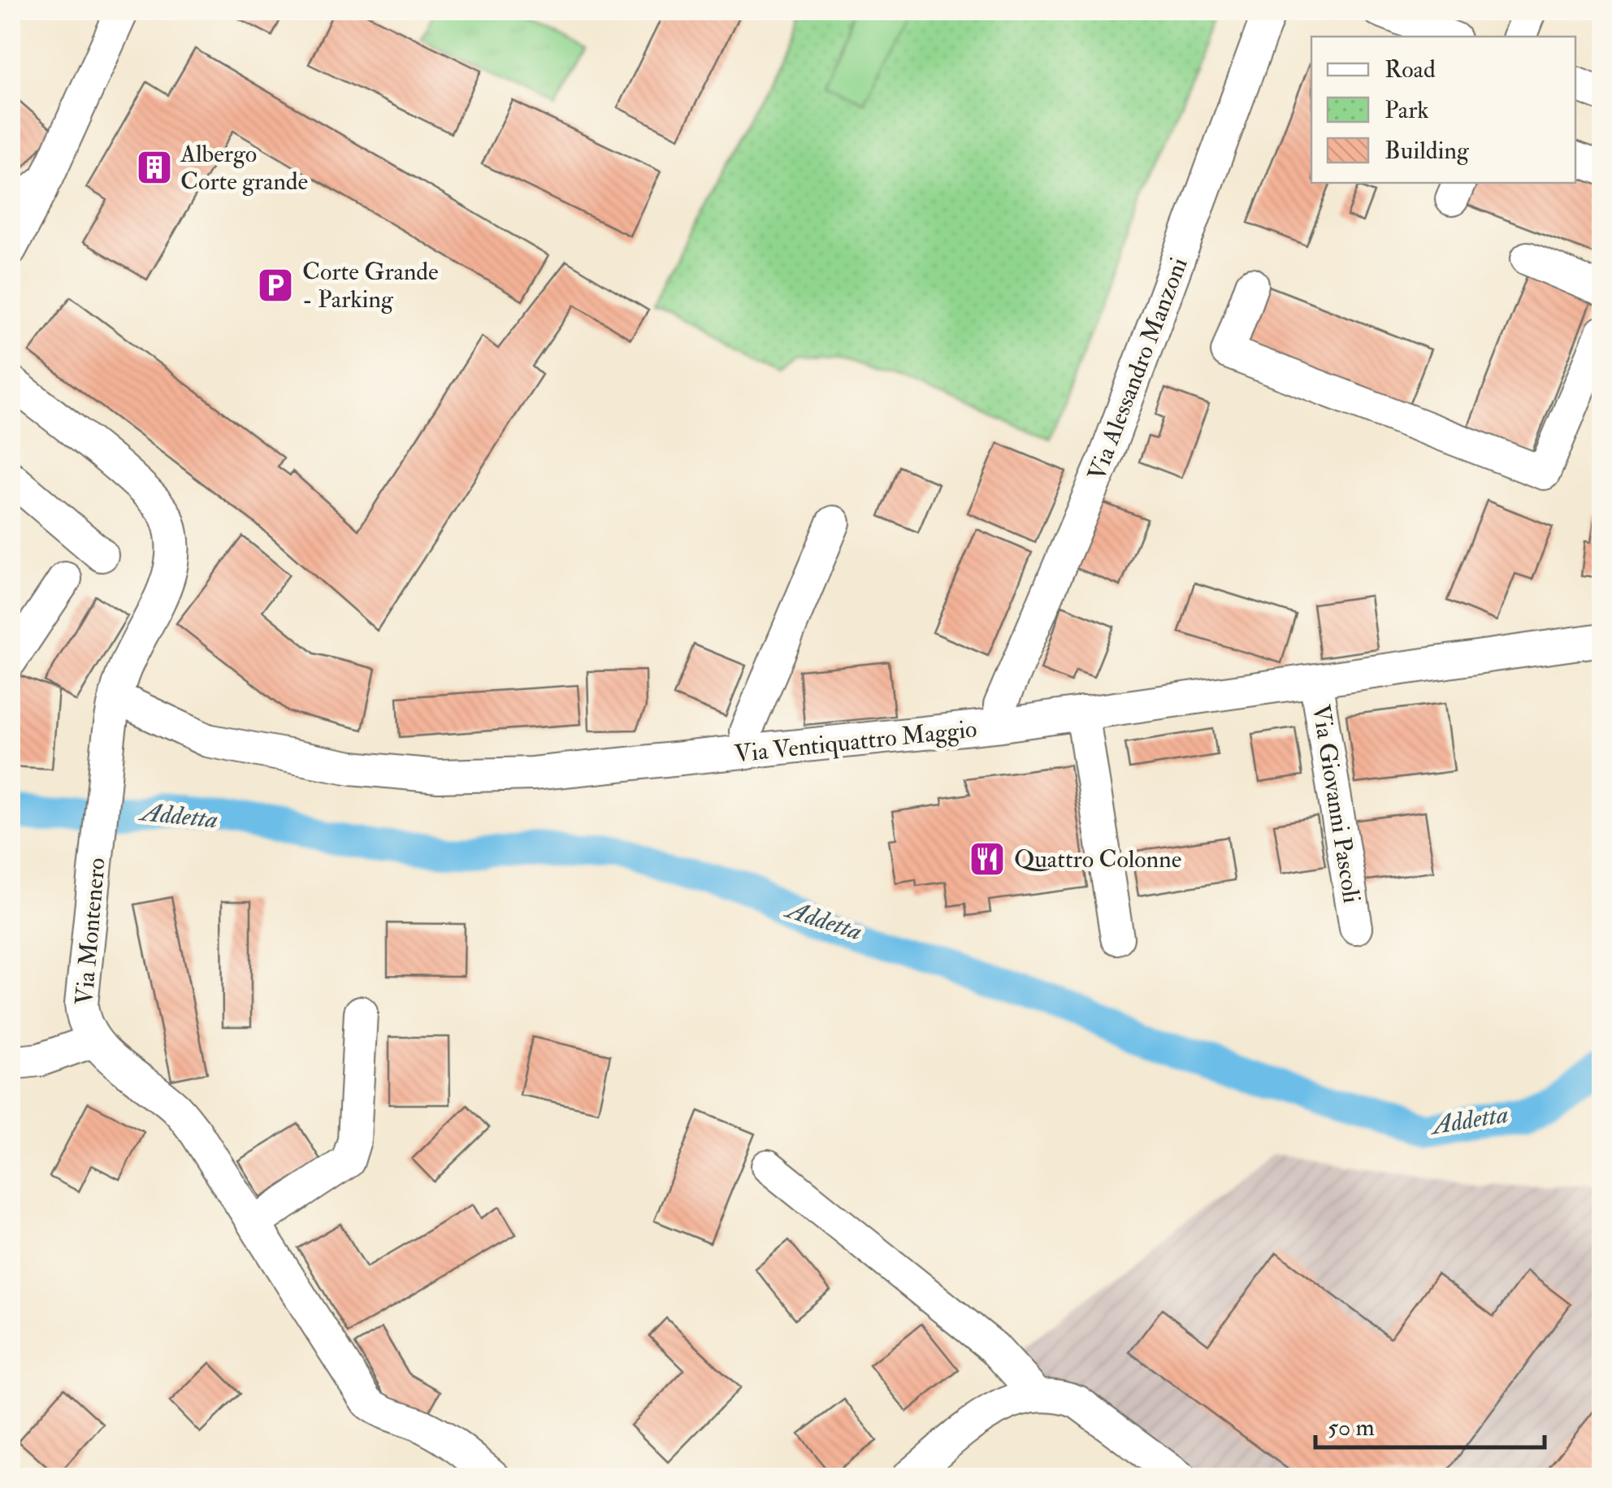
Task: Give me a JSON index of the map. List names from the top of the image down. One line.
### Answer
{"streets":{"street":["Via Alessandro Manzoni","Via Ventiquattro Maggio","Via Giovanni Pascoli","Via Montenero"]},"crossings":[["Via Alessandro Manzoni","Via Ventiquattro Maggio"],["Via Ventiquattro Maggio","Via Giovanni Pascoli"],["Via Ventiquattro Maggio","Via Montenero"]],"water":["Addetta"],"places":{"building":["Albergo Corte grande"],"parking":["Corte Grande - Parking"],"restaurant":["Quattro Colonne"]},"legend":["Road","Park","Building"],"scale_bar":"50 m"}
